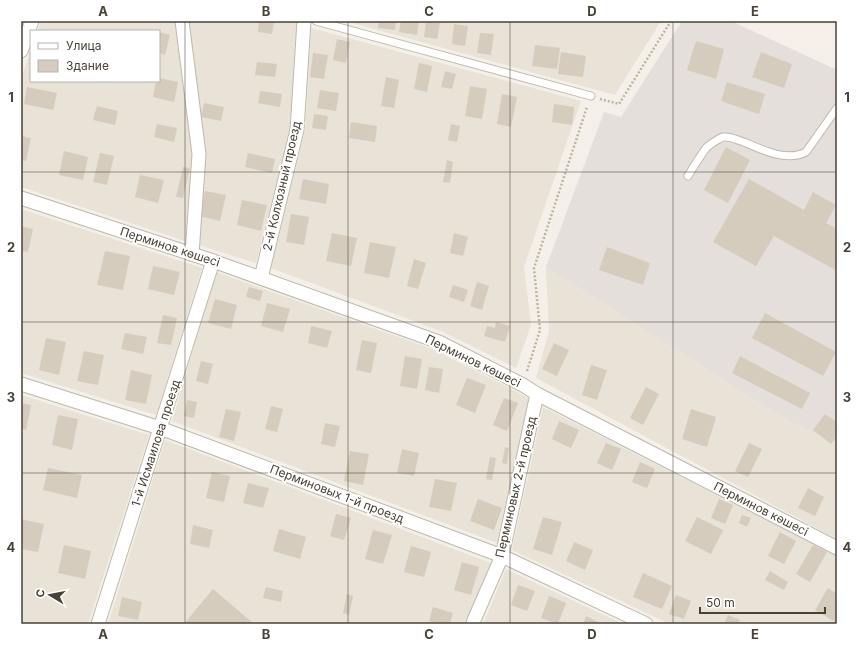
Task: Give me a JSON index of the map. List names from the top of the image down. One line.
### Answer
{"streets":{"street":["2-й Колхозный проезд","Перминов көшесі","1-й Исмаилова проезд","Перминовых 2-й проезд","Перминовых 1-й проезд"]},"crossings":[["2-й Колхозный проезд","Перминов көшесі"],["Перминов көшесі","1-й Исмаилова проезд"],["Перминов көшесі","Перминовых 2-й проезд"],["1-й Исмаилова проезд","Перминовых 1-й проезд"],["Перминовых 2-й проезд","Перминовых 1-й проезд"]],"legend":["Улица","Здание"],"scale_bar":"50 m","north":"left","grid":{"columns":["A","B","C","D","E"],"rows":["1","2","3","4"]}}
